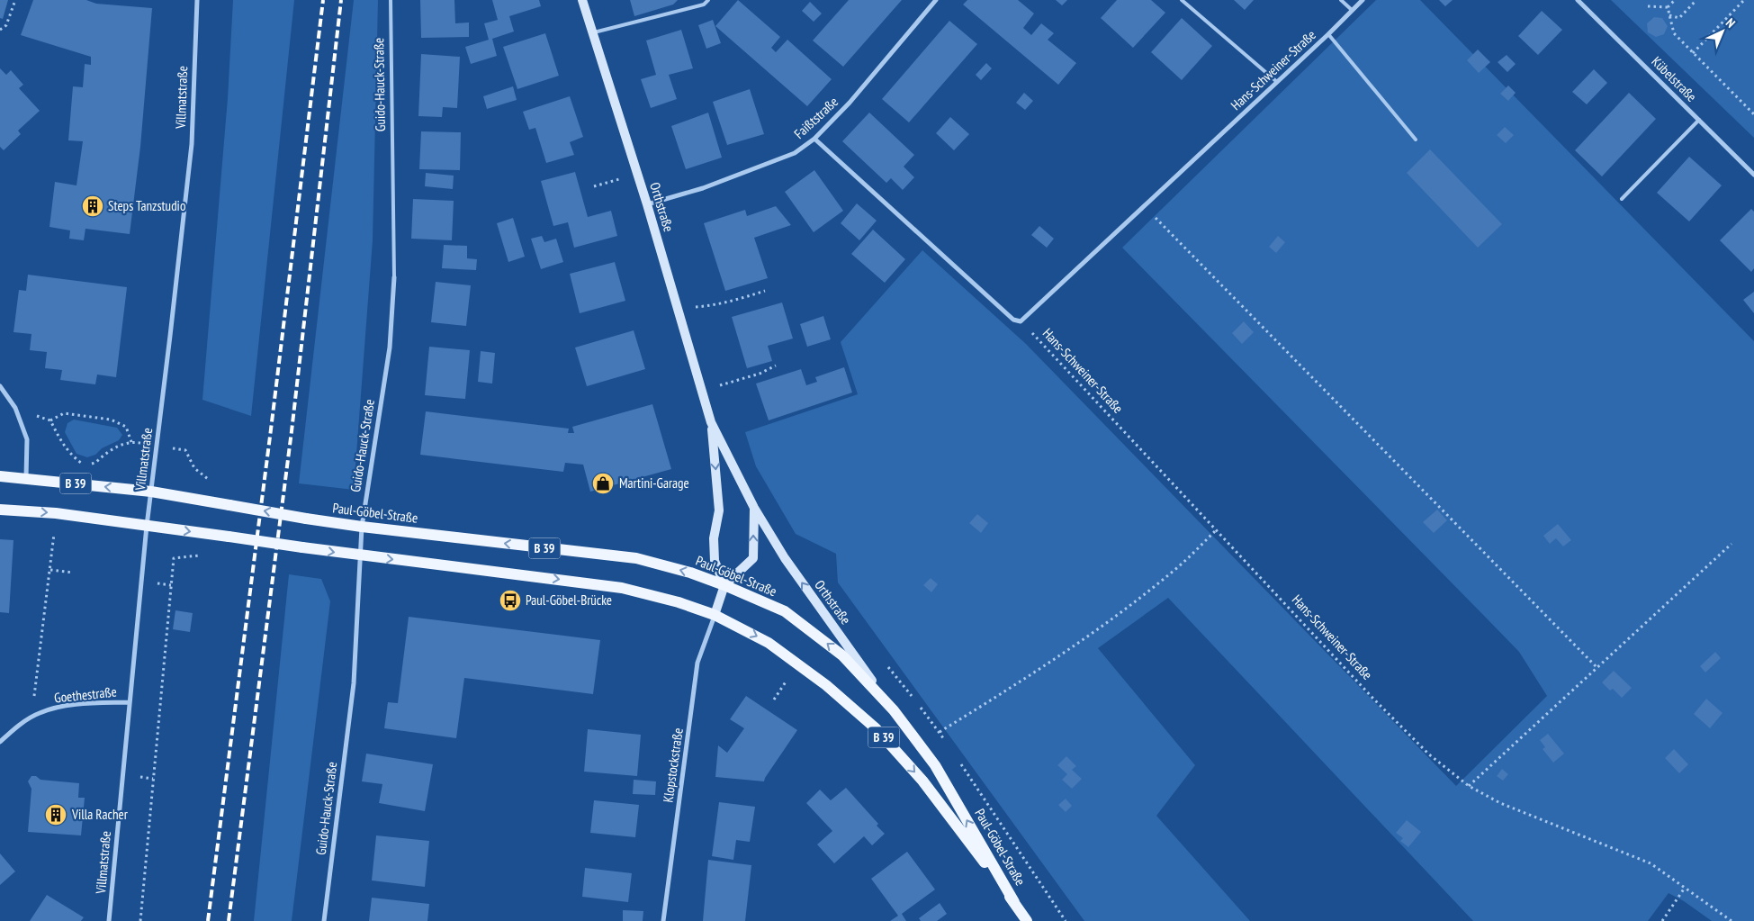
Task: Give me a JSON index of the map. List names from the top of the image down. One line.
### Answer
{"streets":{"main road":["B 39","Paul-Göbel-Straße"],"street":["Hans-Schweiner-Straße","Kübelstraße","Guido-Hauck-Straße","Villmatstraße","Faißtstraße","Orthstraße","Goethestraße","Klopstockstraße"]},"crossings":[["Guido-Hauck-Straße","Paul-Göbel-Straße"],["Villmatstraße","B 39"],["Villmatstraße","Paul-Göbel-Straße"],["Villmatstraße","Goethestraße"],["Faißtstraße","Orthstraße"],["Orthstraße","Paul-Göbel-Straße"],["Orthstraße","Klopstockstraße"],["B 39","Paul-Göbel-Straße"],["Paul-Göbel-Straße","Klopstockstraße"]],"places":{"building":["Steps Tanzstudio","Villa Racher"],"shop":["Martini-Garage"],"bus stop":["Paul-Göbel-Brücke"]},"north":"top right"}
